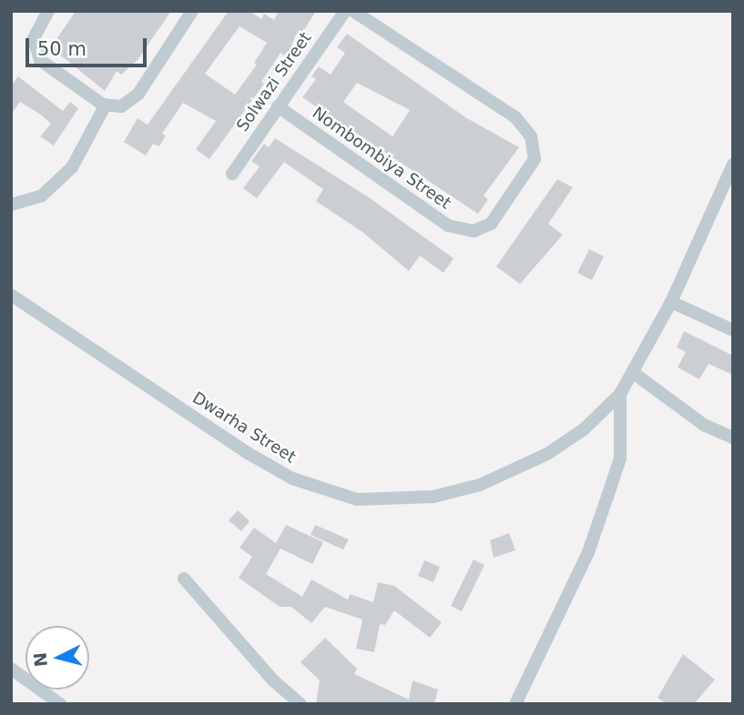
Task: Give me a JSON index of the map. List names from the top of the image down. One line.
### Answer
{"streets":{"street":["Solwazi Street","Nombombiya Street","Dwarha Street"]},"crossings":[["Solwazi Street","Nombombiya Street"]],"scale_bar":"50 m","north":"left"}
